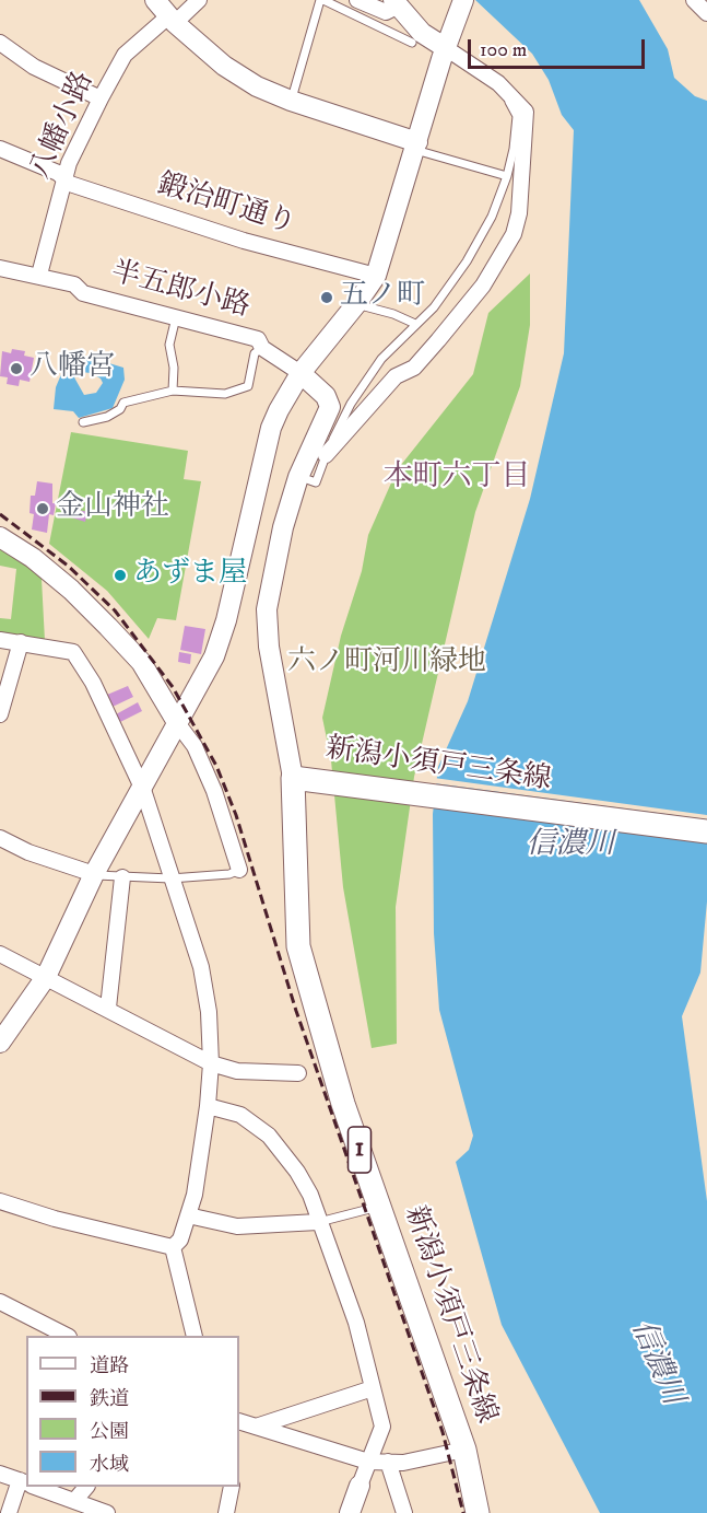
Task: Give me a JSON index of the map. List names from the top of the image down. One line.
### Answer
{"streets":{"main road":["新潟小須戸三条線","1"],"street":["八幡小路","鍛治町通り","半五郎小路"]},"crossings":[["八幡小路","鍛治町通り"],["八幡小路","半五郎小路"]],"districts":["本町六丁目"],"water":["信濃川"],"parks":["六ノ町河川緑地"],"places":["五ノ町","八幡宮","金山神社","あずま屋"],"legend":["道路","鉄道","公園","水域"],"scale_bar":"100 m"}
